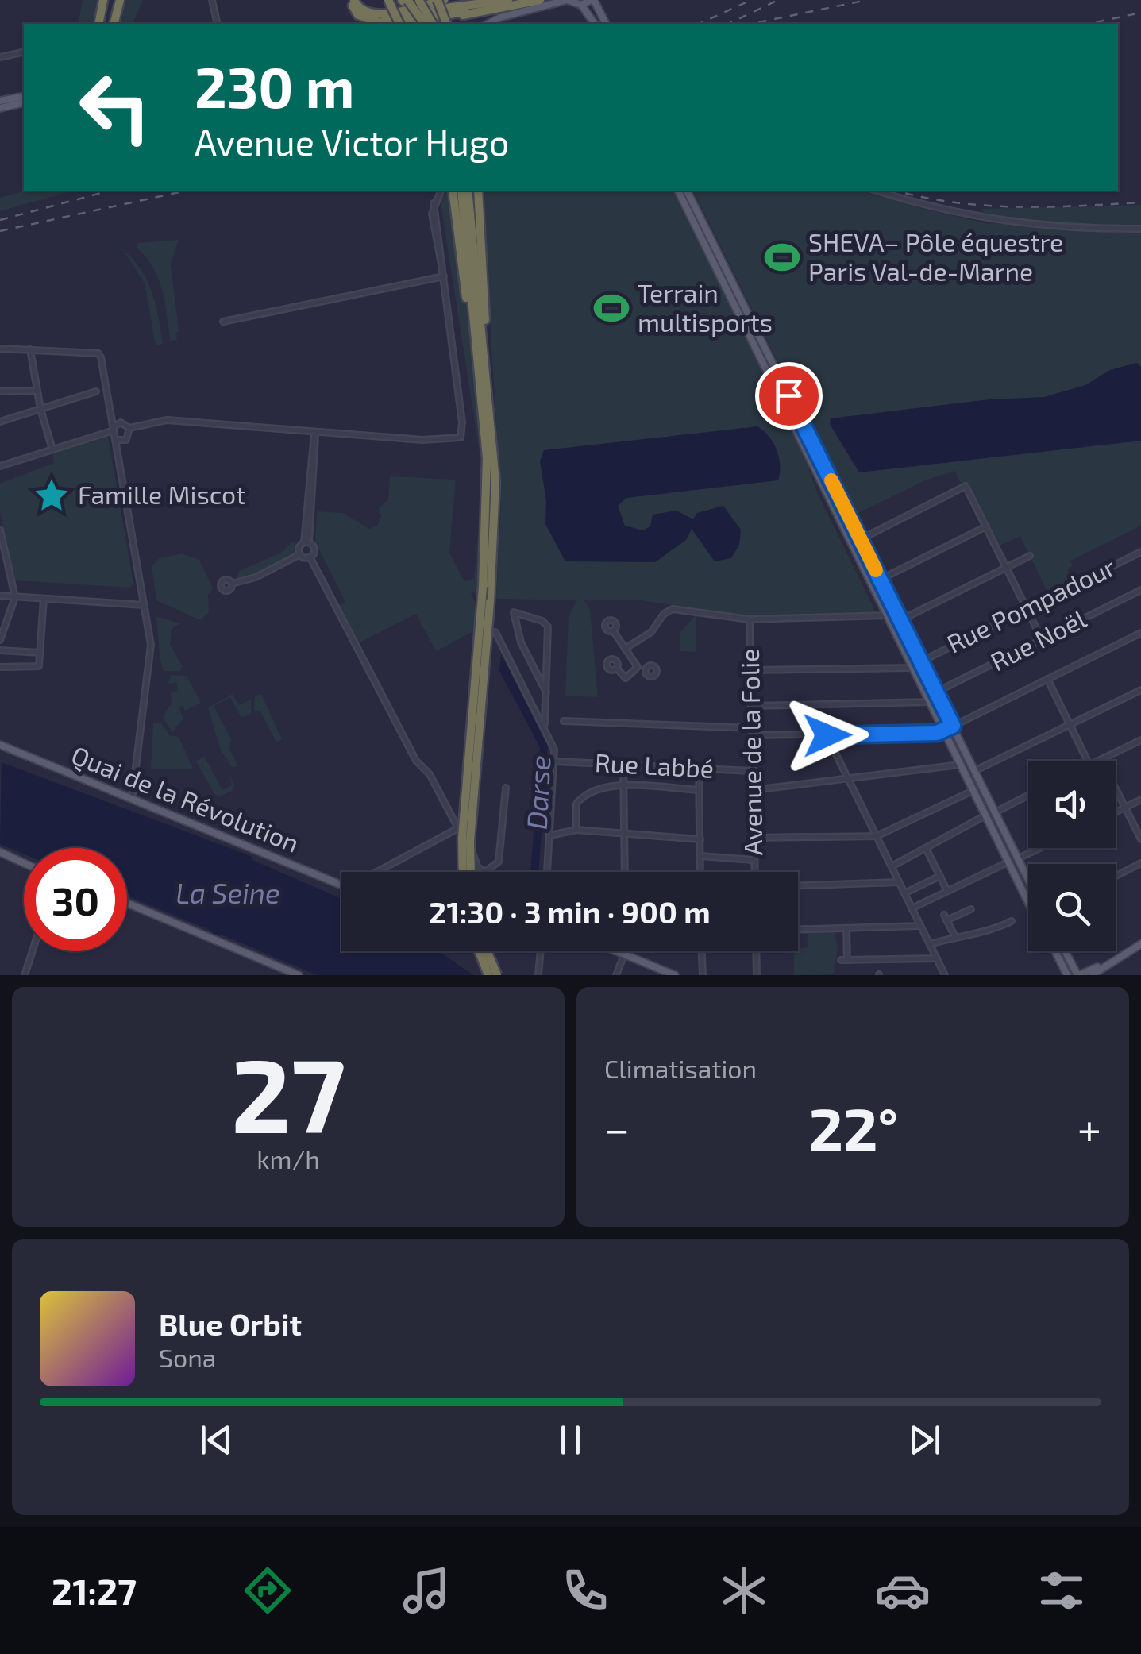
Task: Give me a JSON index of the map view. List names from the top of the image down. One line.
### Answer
{"streets":{"main road":["Quai de la Révolution"],"street":["Rue Pompadour","Rue Noël","Avenue de la Folie","Rue Labbé"]},"crossings":[["Avenue de la Folie","Rue Labbé"]],"water":["Darse","La Seine"],"places":{"sports":["SHEVA– Pôle équestre Paris Val-de-Marne","Terrain multisports"],"place":["Famille Miscot"]},"page":{"turn":["230 m","Avenue Victor Hugo"],"limit":"30","trip":"21:30 · 3 min · 900 m","tile":[["27","km/h"],"Climatisation"],"heat":["−","22°","+"],"song":["Blue Orbit","Sona"],"tabs":"21:27"}}
